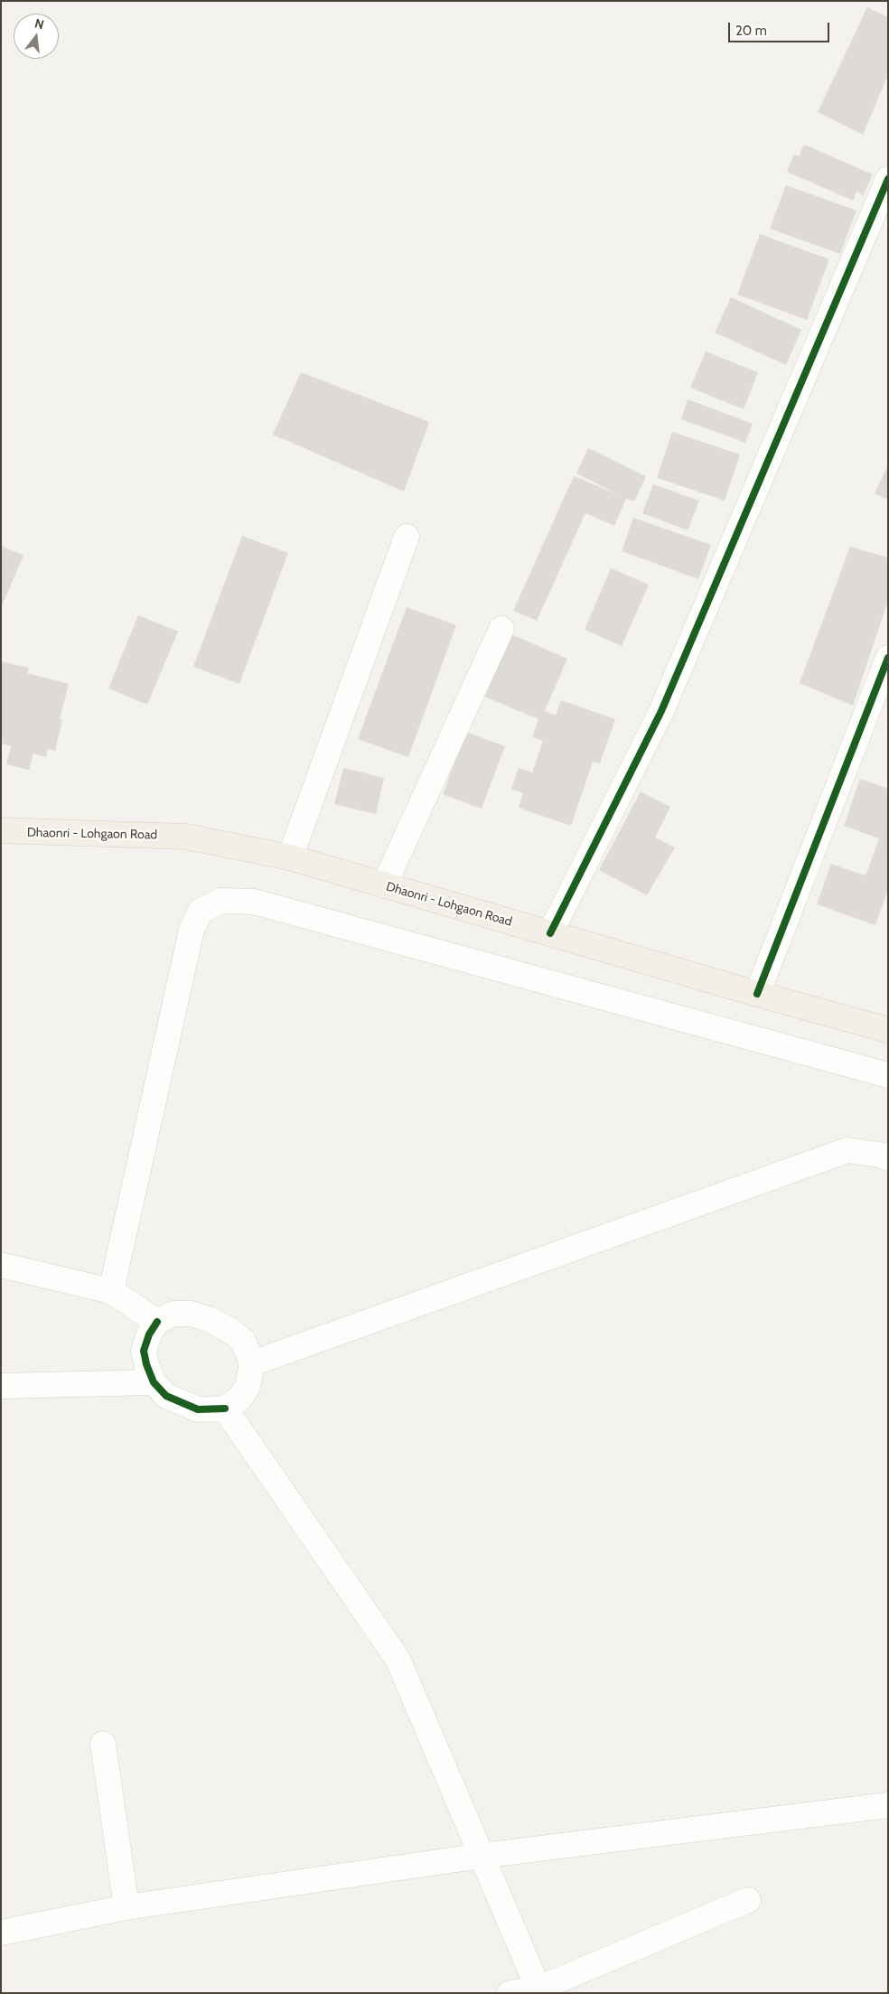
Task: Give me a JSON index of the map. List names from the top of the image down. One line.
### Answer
{"streets":{"main road":["Dhaonri - Lohgaon Road"]},"scale_bar":"20 m","north":"top"}
